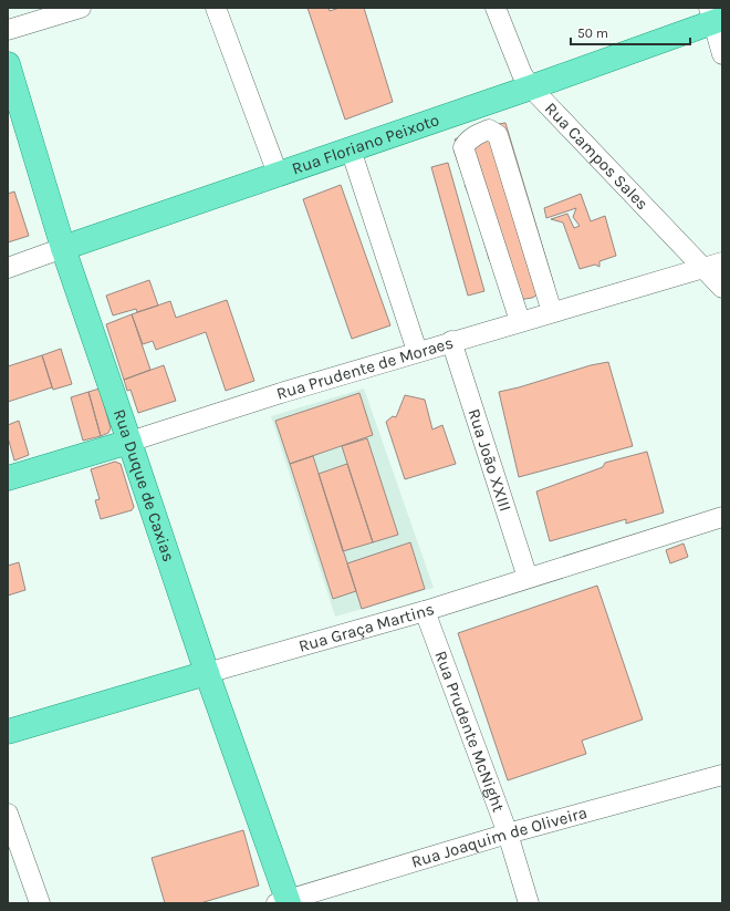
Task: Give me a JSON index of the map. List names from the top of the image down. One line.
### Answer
{"streets":{"main road":["Rua Floriano Peixoto","Rua Prudente de Moraes","Rua Duque de Caxias","Rua Graça Martins"],"street":["Rua Campos Sales","Rua João XXIII","Rua Prudente McNight","Rua Joaquim de Oliveira"]},"crossings":[["Rua Floriano Peixoto","Rua Campos Sales"],["Rua Floriano Peixoto","Rua Duque de Caxias"],["Rua Campos Sales","Rua Prudente de Moraes"],["Rua Prudente de Moraes","Rua João XXIII"],["Rua Prudente de Moraes","Rua Duque de Caxias"],["Rua João XXIII","Rua Graça Martins"],["Rua Duque de Caxias","Rua Graça Martins"],["Rua Duque de Caxias","Rua Joaquim de Oliveira"],["Rua Graça Martins","Rua Prudente McNight"],["Rua Prudente McNight","Rua Joaquim de Oliveira"]],"scale_bar":"50 m"}
